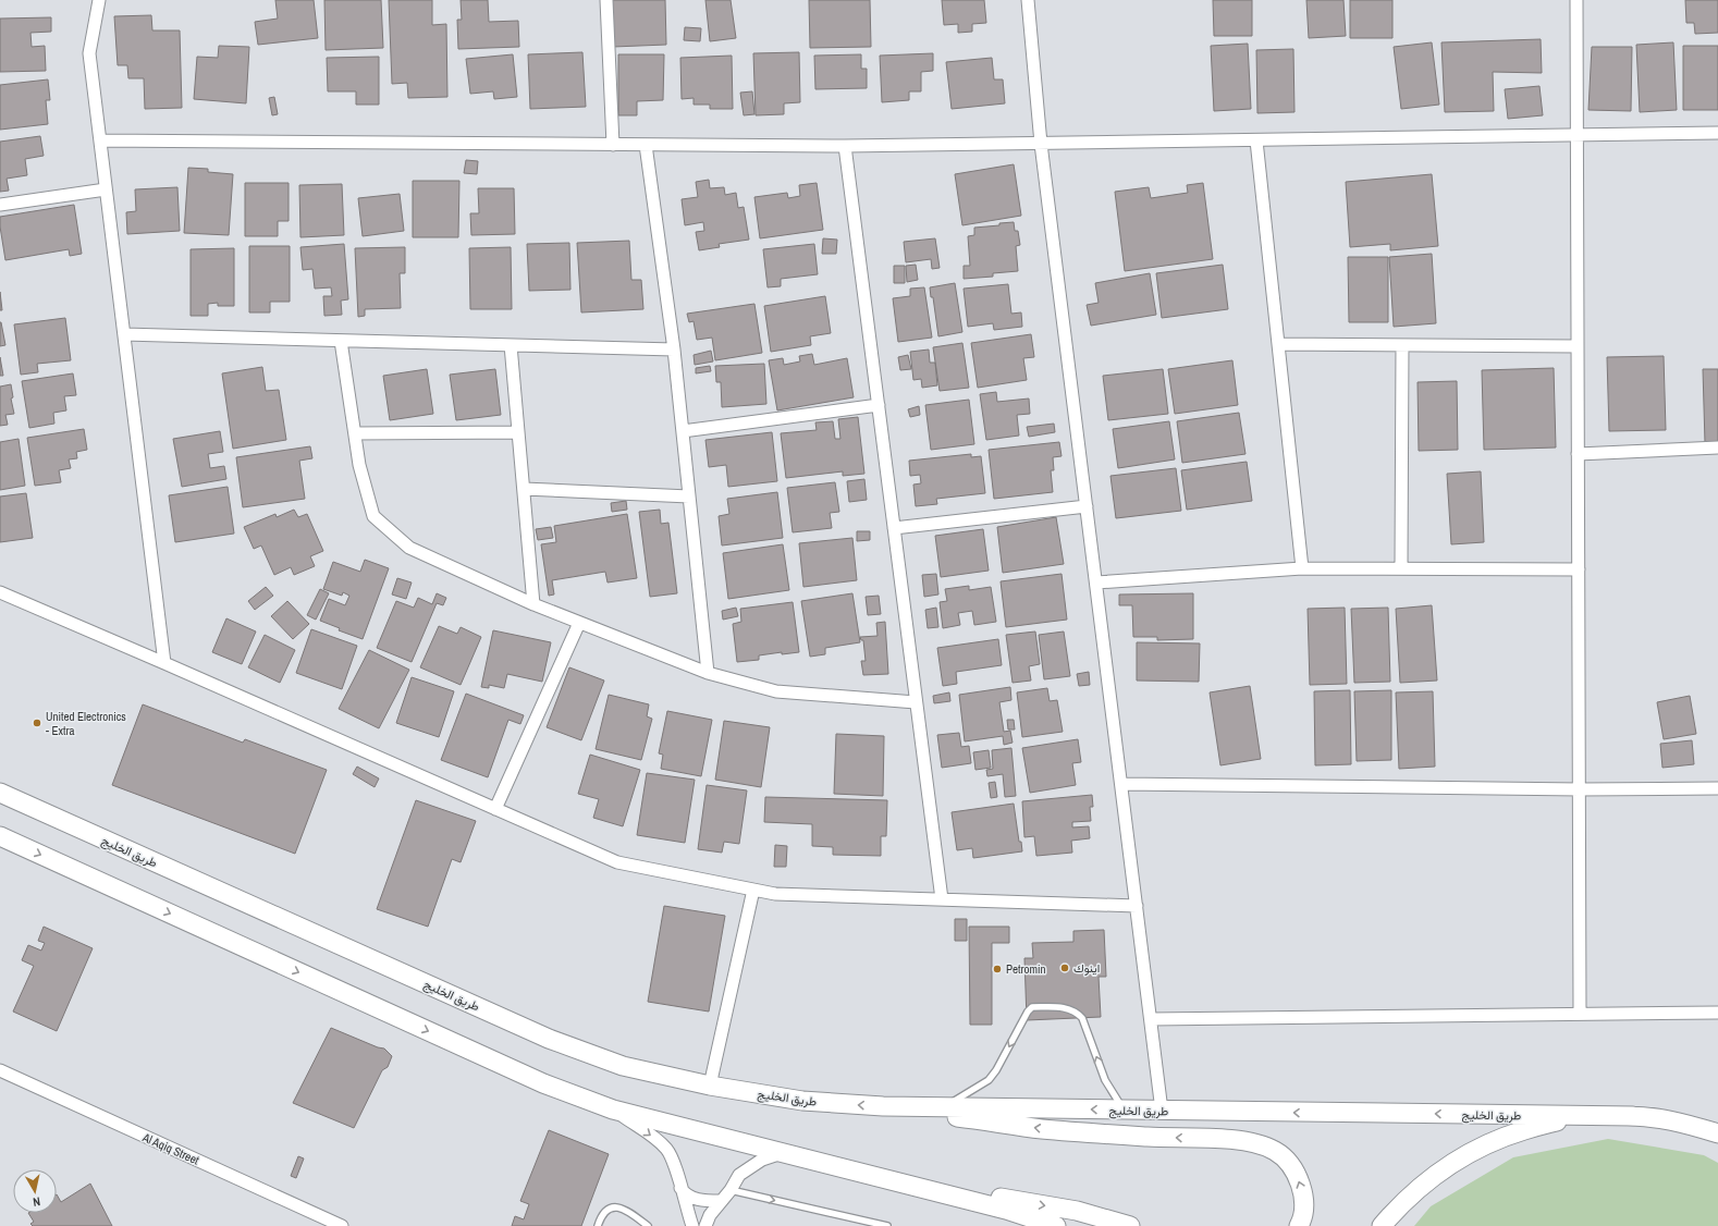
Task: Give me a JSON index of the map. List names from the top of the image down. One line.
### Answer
{"streets":{"main road":["طريق الخليج"],"street":["Al Aqiq Street"]},"places":["United Electronics - Extra","اينوك","Petromin"],"north":"bottom"}
